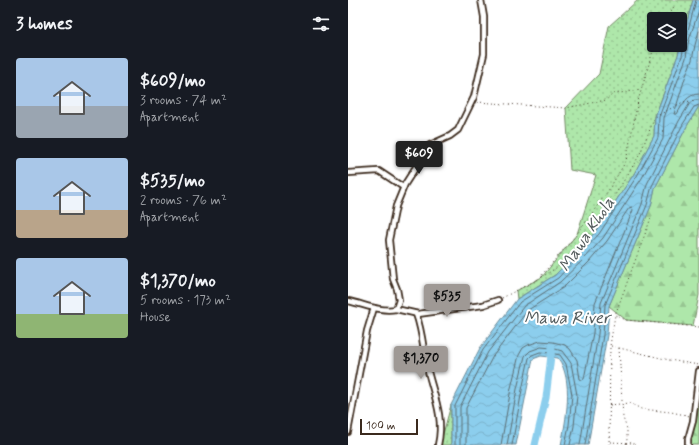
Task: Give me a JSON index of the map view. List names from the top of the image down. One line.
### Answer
{"water":["Mawa Khola","Mawa River"],"scale_bar":"100 m","page":{"heading":"3 homes","list":[{"name":"$609/mo","note":"3 rooms · 74 m² · Apartment"},{"name":"$535/mo","note":"2 rooms · 76 m² · Apartment"},{"name":"$1,370/mo","note":"5 rooms · 173 m² · House"}],"price":["$609","$535","$1,370"],"scale":"100 m"}}
